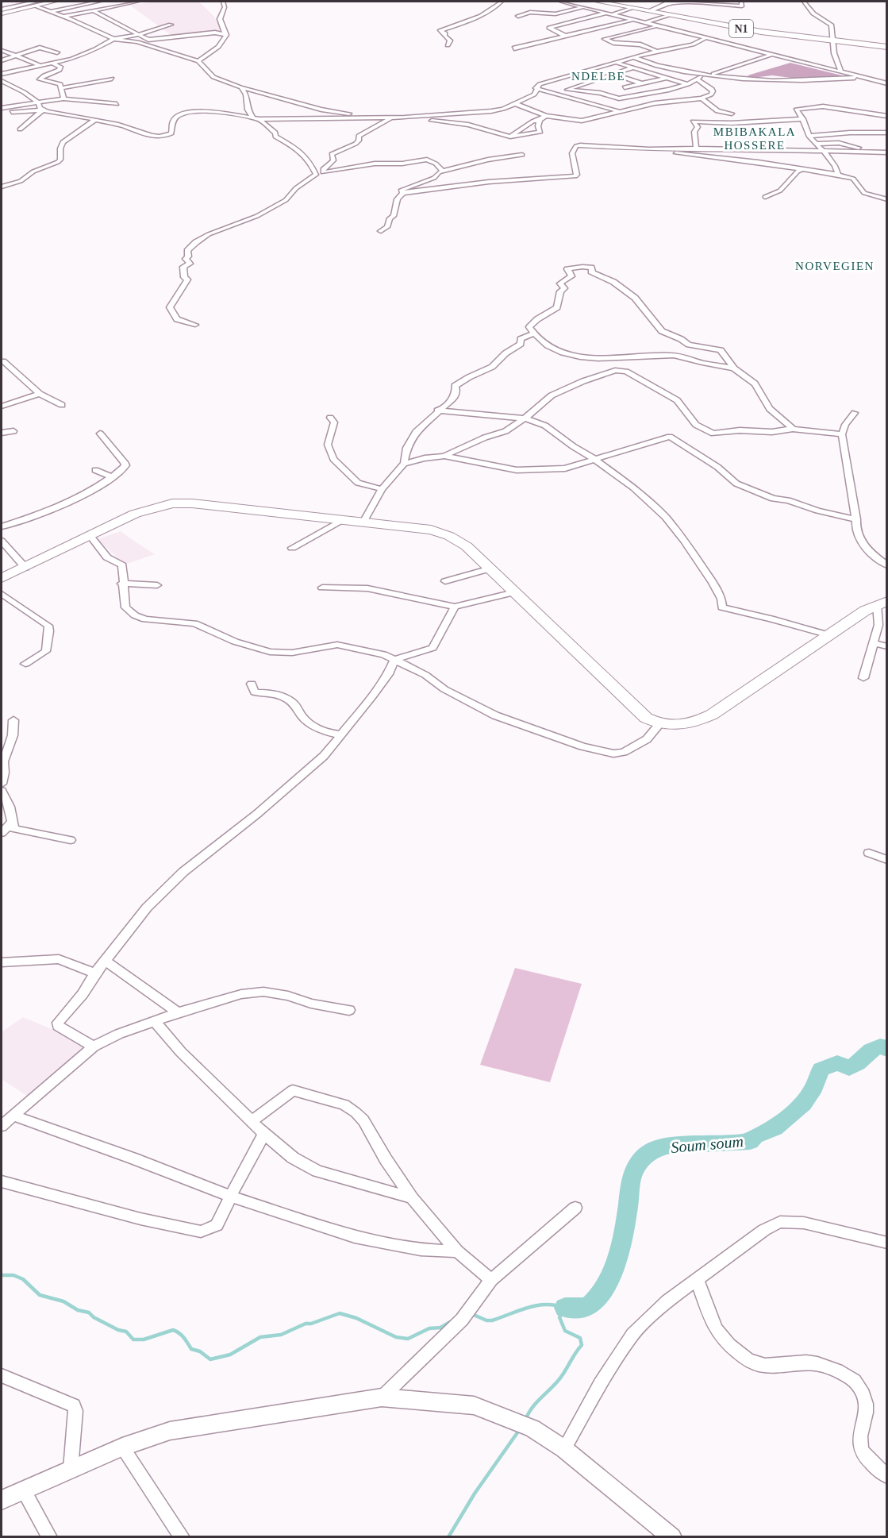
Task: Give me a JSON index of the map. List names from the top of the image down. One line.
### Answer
{"streets":{"main road":["N1"]},"districts":["NDELBE","MBIBAKALA HOSSERE","NORVEGIEN"],"water":["Soum soum"]}
